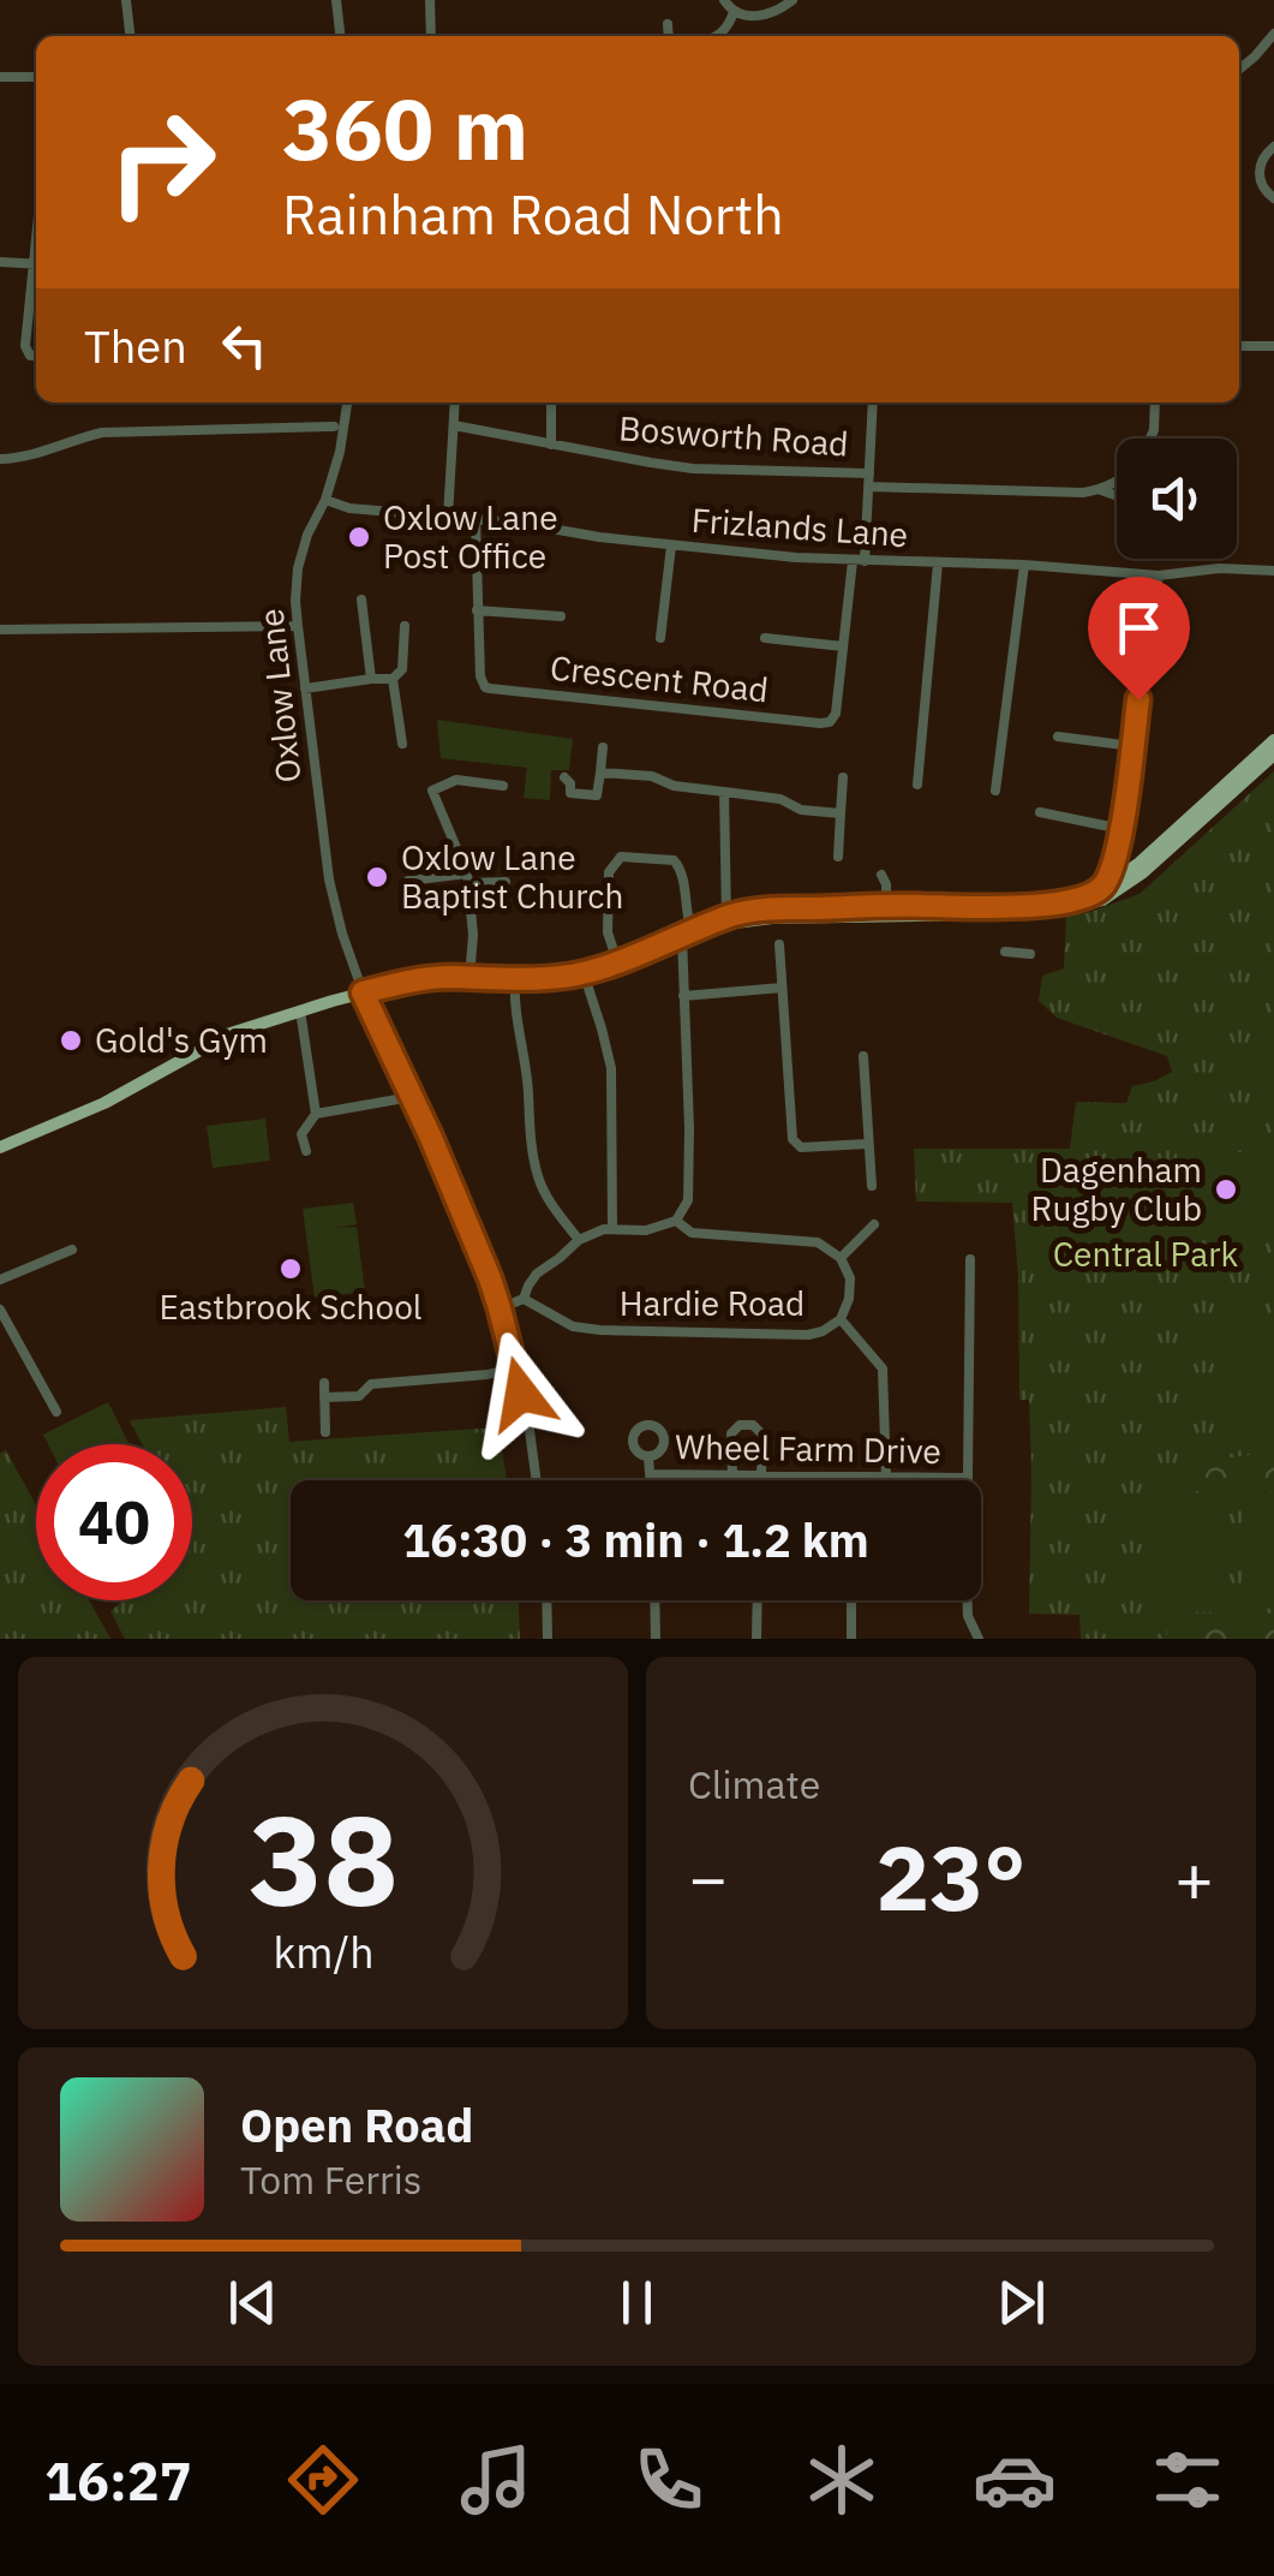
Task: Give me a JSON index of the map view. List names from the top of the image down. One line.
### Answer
{"streets":{"street":["Bosworth Road","Frizlands Lane","Crescent Road","Oxlow Lane","Hardie Road","Wheel Farm Drive"]},"crossings":[["Bosworth Road","Crescent Road"],["Frizlands Lane","Crescent Road"],["Frizlands Lane","Oxlow Lane"]],"parks":["Central Park"],"places":["Oxlow Lane Post Office","Oxlow Lane Baptist Church","Gold's Gym","Dagenham Rugby Club","Eastbrook School"],"page":{"turn":["360 m","Rainham Road North"],"then":"Then","limit":"40","trip":"16:30 · 3 min · 1.2 km","tile":"Climate","heat":["−","23°","+"],"song":["Open Road","Tom Ferris"],"tabs":"16:27","gauge":["38","km/h"]}}
